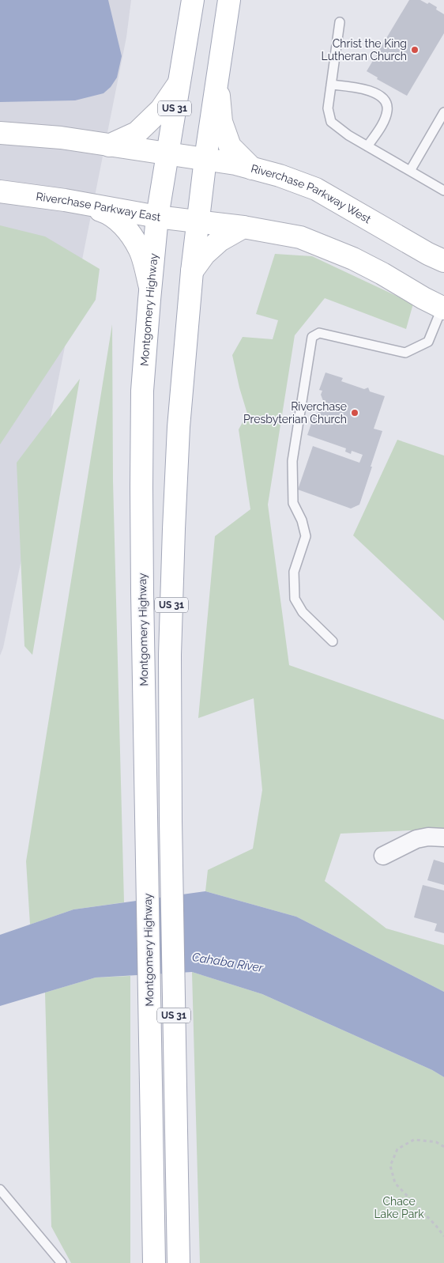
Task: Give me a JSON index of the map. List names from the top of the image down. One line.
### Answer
{"streets":{"main road":["US 31","Riverchase Parkway West","Riverchase Parkway East","Montgomery Highway"]},"crossings":[["US 31","Riverchase Parkway West"],["US 31","Riverchase Parkway East"],["Riverchase Parkway West","Montgomery Highway"],["Riverchase Parkway East","Montgomery Highway"]],"water":["Cahaba River"],"parks":["Chace Lake Park"],"places":["Christ the King Lutheran Church","Riverchase Presbyterian Church"]}
